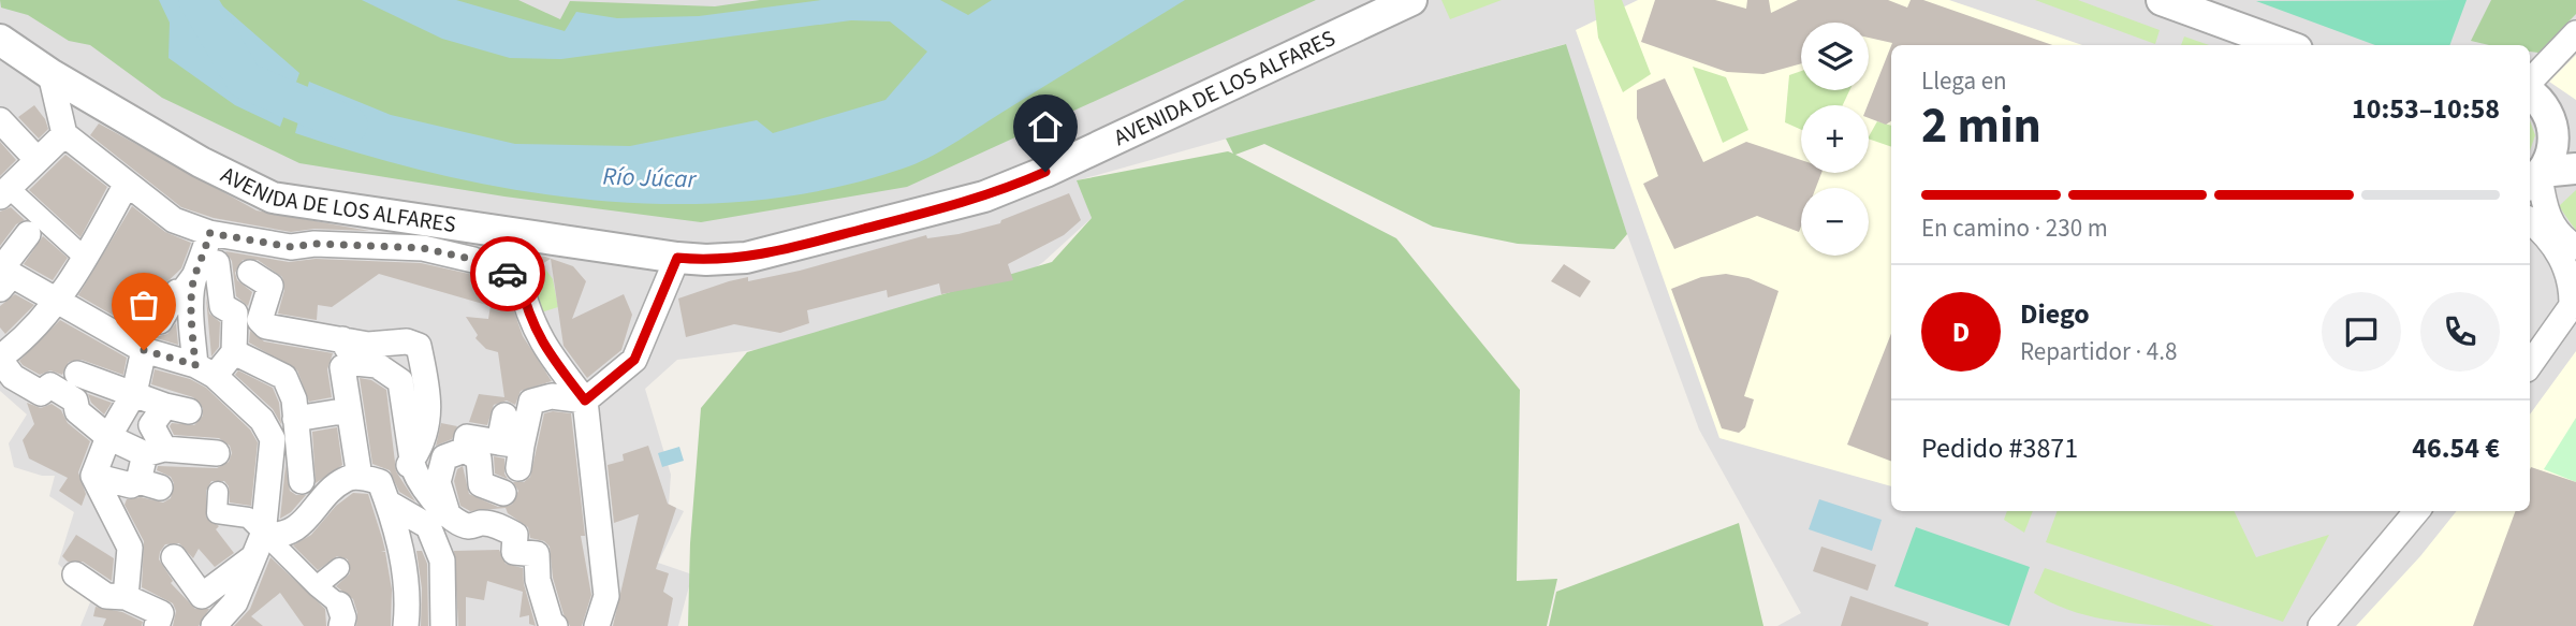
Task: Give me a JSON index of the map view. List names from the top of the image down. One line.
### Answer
{"streets":{"street":["AVENIDA DE LOS ALFARES"]},"water":["Río Júcar"],"page":{"map_buttons":["+","−"],"heading":["2 min","Llega en","10:53–10:58"],"panel":["Diego","Repartidor · 4.8","Pedido #3871","46.54 €"],"bar":"En camino · 230 m","round":"D"}}
